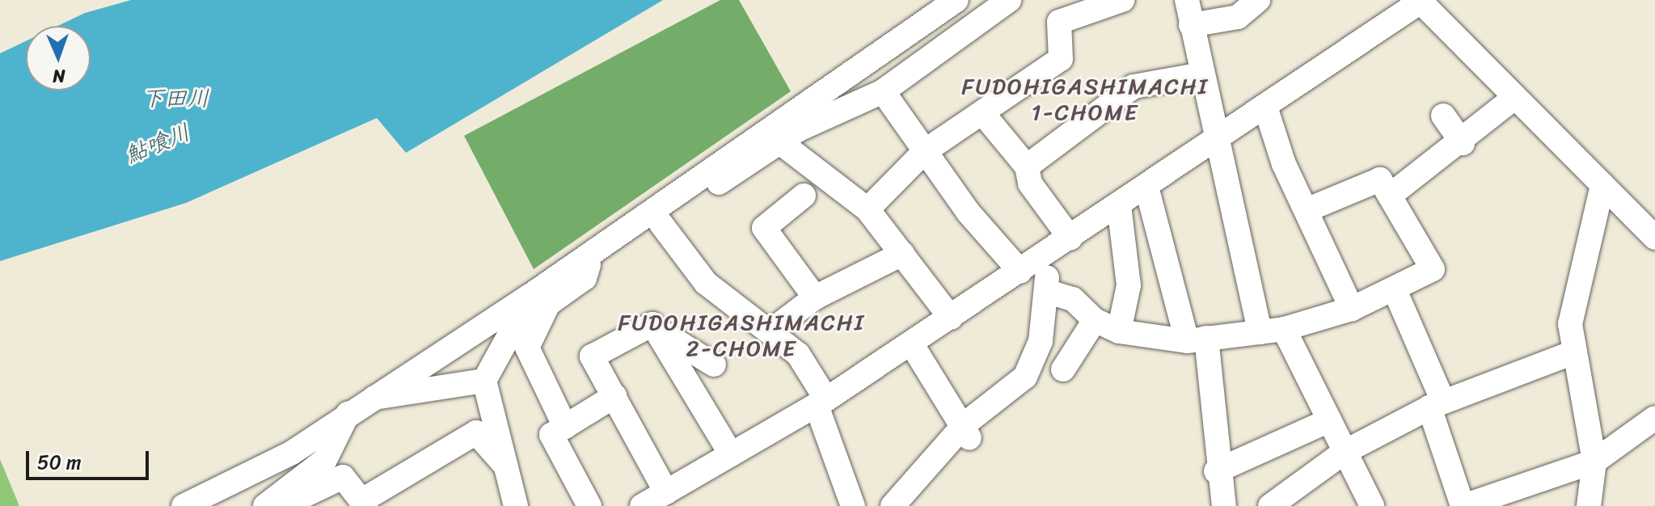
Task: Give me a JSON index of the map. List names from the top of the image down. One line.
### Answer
{"districts":["FUDOHIGASHIMACHI 1-CHOME","FUDOHIGASHIMACHI 2-CHOME"],"water":["下田川","鮎喰川"],"scale_bar":"50 m","north":"bottom"}
